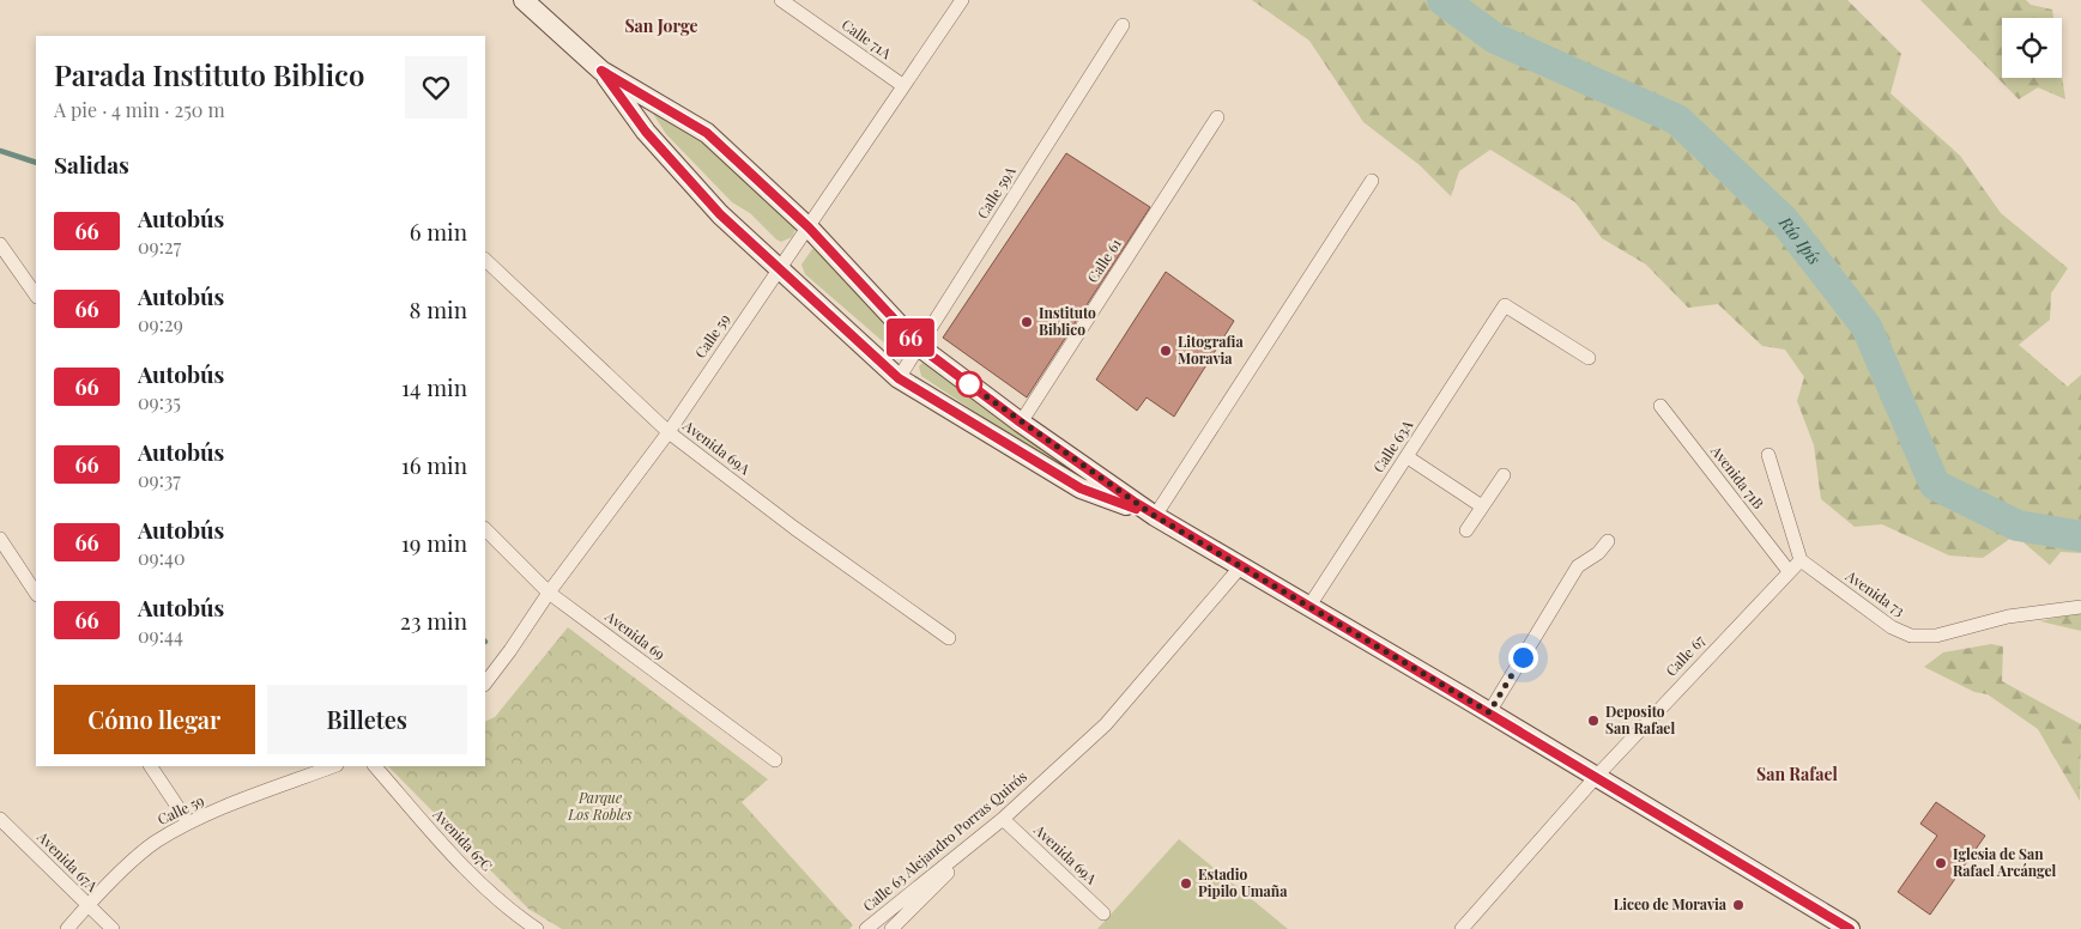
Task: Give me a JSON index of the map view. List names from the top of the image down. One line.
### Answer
{"streets":{"street":["Calle 71A","Calle 59A","Calle 61","Calle 59","Calle 63A","Avenida 69A","Avenida 71B","Avenida 73","Avenida 69","Calle 67","Avenida 67C","Calle 63 Alejandro Porras Quirós","Avenida 67A"]},"crossings":[["Calle 71A","Calle 59"],["Calle 59","Avenida 69A"],["Calle 59","Avenida 69"],["Calle 59","Avenida 67A"],["Avenida 69A","Calle 63 Alejandro Porras Quirós"],["Avenida 71B","Calle 67"],["Avenida 73","Calle 67"]],"districts":["San Jorge","San Rafael"],"water":["Río Ipís"],"parks":["Parque Los Robles"],"places":["Instituto Biblico","Litografia Moravia","Deposito San Rafael","Iglesia de San Rafael Arcángel","Estadio Pipilo Umaña","Liceo de Moravia"],"lines":["bus line 66"],"page":{"on_map":"66","heading":[["Parada Instituto Biblico","A pie · 4 min · 250 m"],"Salidas"],"list":[{"mark":"66","name":"Autobús","note":"09:27","value":"6 min"},{"mark":"66","name":"Autobús","note":"09:29","value":"8 min"},{"mark":"66","name":"Autobús","note":"09:35","value":"14 min"},{"mark":"66","name":"Autobús","note":"09:37","value":"16 min"},{"mark":"66","name":"Autobús","note":"09:40","value":"19 min"},{"mark":"66","name":"Autobús","note":"09:44","value":"23 min"}],"buttons":["Cómo llegar","Billetes"]}}
